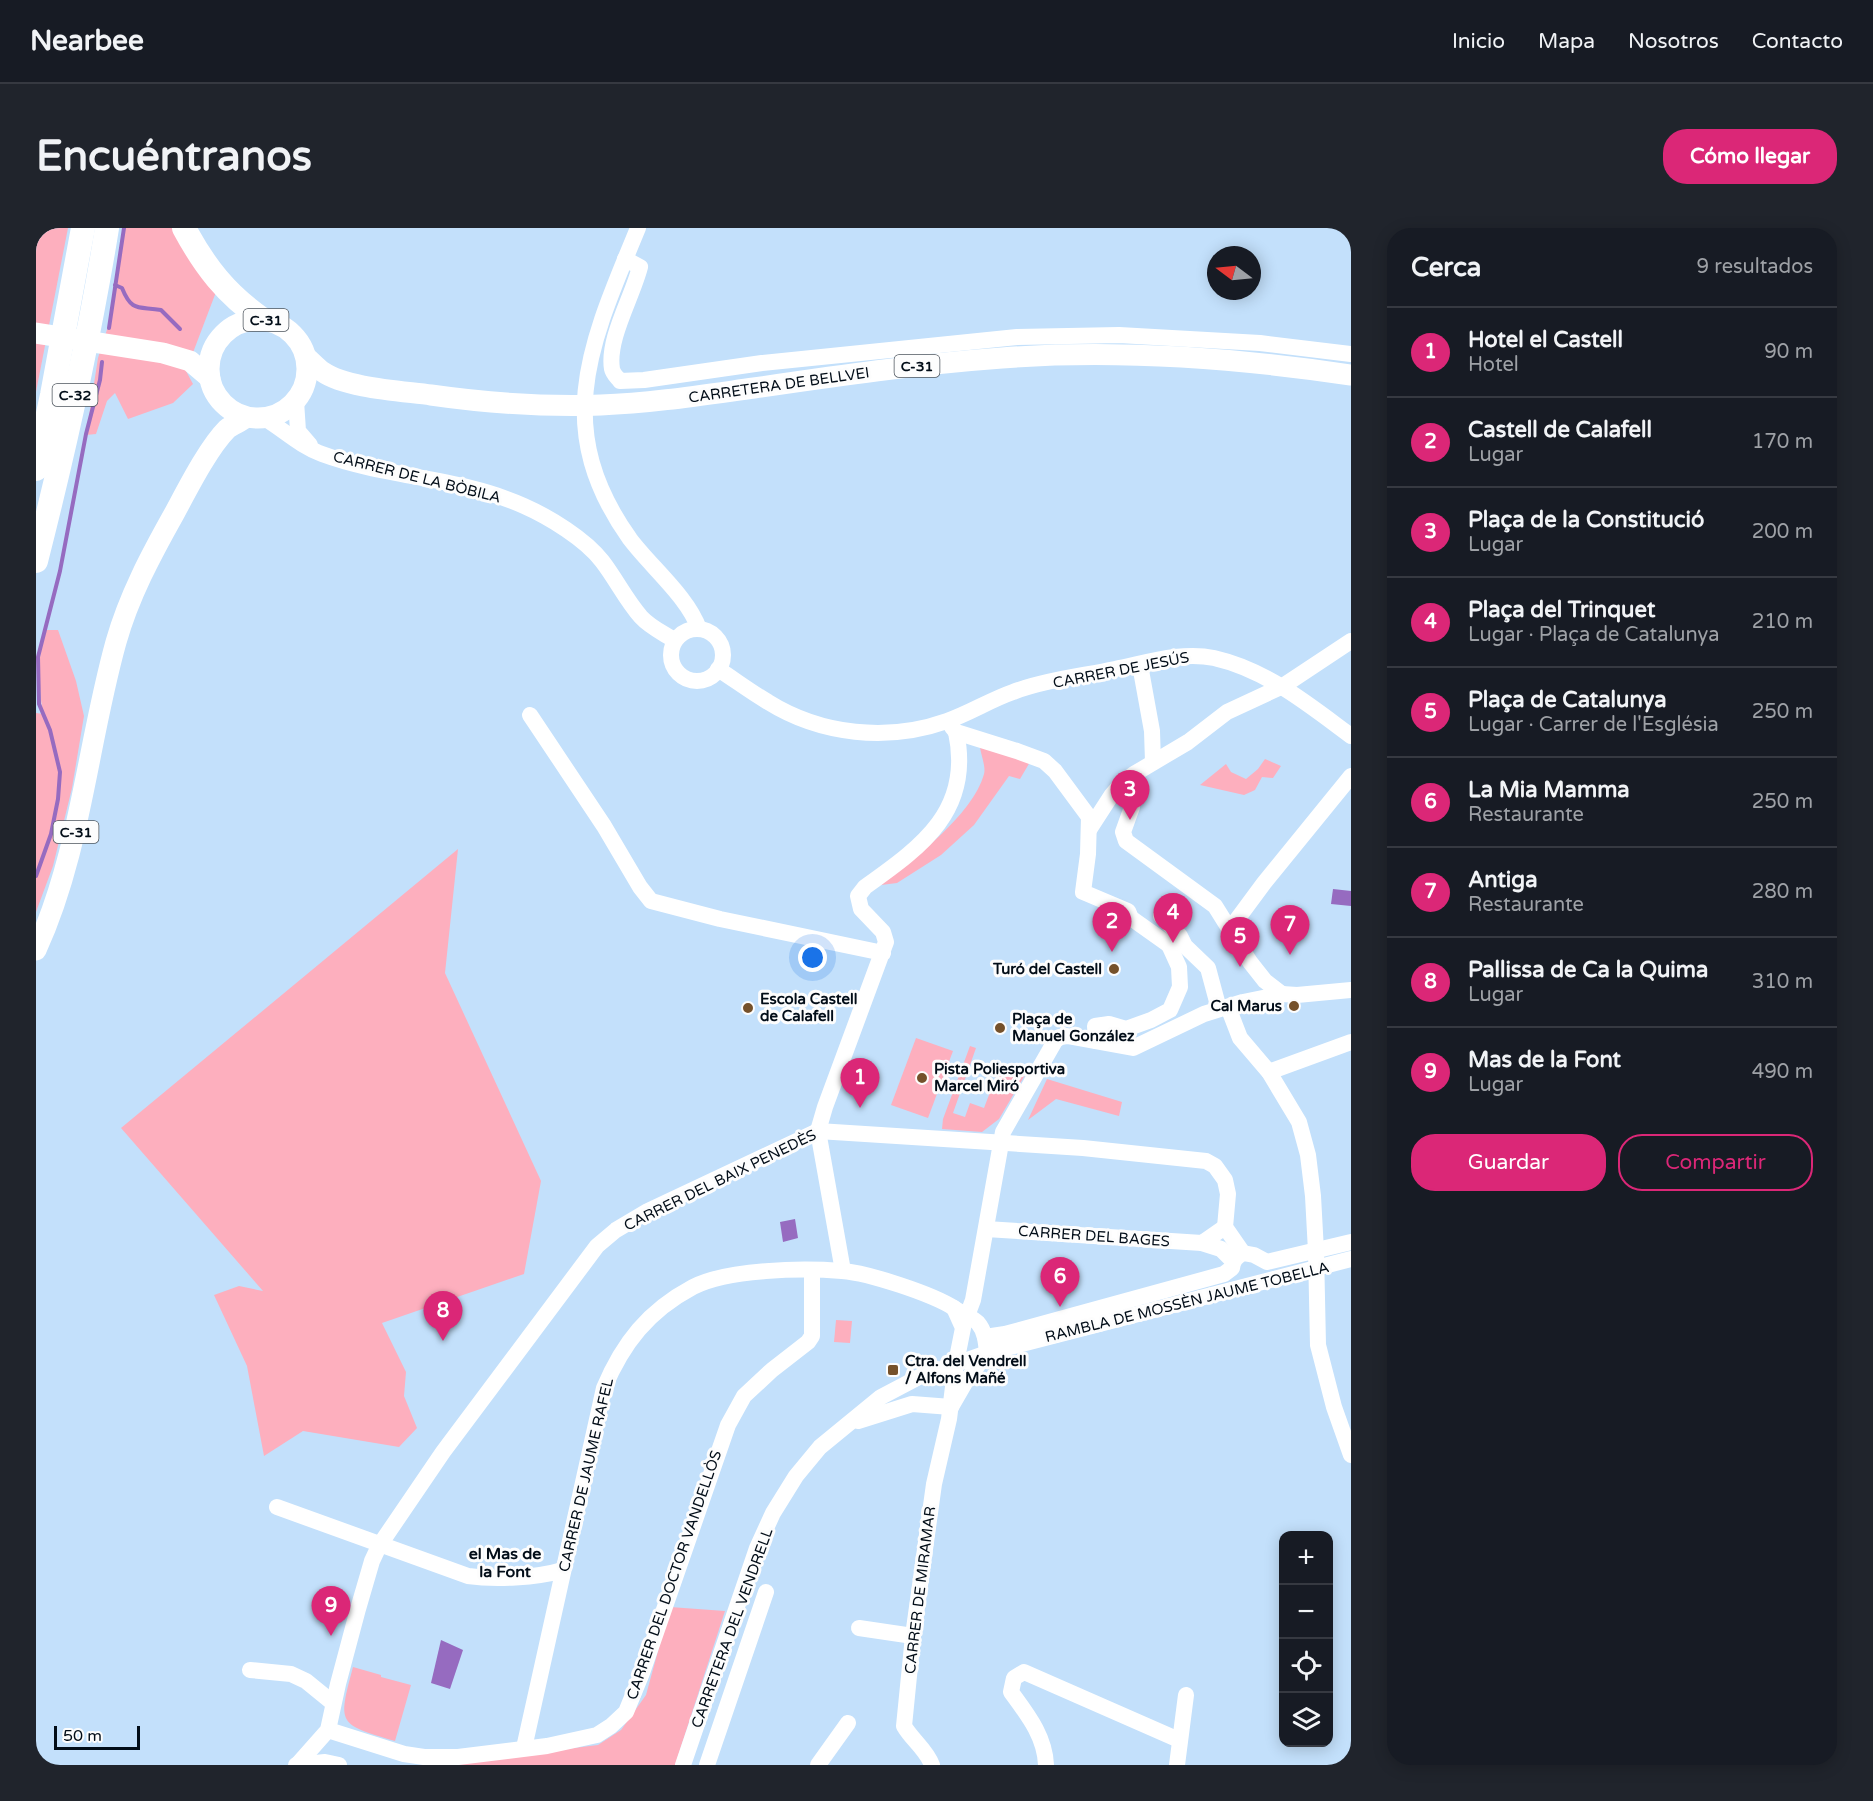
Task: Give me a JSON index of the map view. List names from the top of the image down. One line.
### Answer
{"streets":{"highway":["C-32"],"main road":["C-31","CARRETERA DE BELLVEI"],"street":["CARRER DE LA BÒBILA","CARRER DE JESÚS","CARRER DEL BAIX PENEDÈS","CARRER DEL BAGES","RAMBLA DE MOSSÈN JAUME TOBELLA","CARRER DE JAUME RAFEL","CARRER DEL DOCTOR VANDELLÒS","CARRER DE MIRAMAR","CARRETERA DEL VENDRELL"]},"crossings":[["C-31","CARRETERA DE BELLVEI"],["C-31","CARRER DE LA BÒBILA"],["CARRETERA DE BELLVEI","CARRER DE LA BÒBILA"],["CARRER DEL BAIX PENEDÈS","CARRER DEL DOCTOR VANDELLÒS"],["CARRER DEL BAGES","RAMBLA DE MOSSÈN JAUME TOBELLA"],["RAMBLA DE MOSSÈN JAUME TOBELLA","CARRETERA DEL VENDRELL"],["CARRER DE JAUME RAFEL","CARRER DEL DOCTOR VANDELLÒS"]],"districts":["el Mas de la Font"],"places":{"other":["Turó del Castell","Cal Marus","Escola Castell de Calafell","Plaça de Manuel González","Pista Poliesportiva Marcel Miró"],"transit":["Ctra. del Vendrell / Alfons Mañé"]},"scale_bar":"50 m","north":"left","page":{"header":"Nearbee","nav":["Inicio","Mapa","Nosotros","Contacto"],"buttons":["Cómo llegar",["Guardar","Compartir"]],"title":"Encuéntranos","heading":["Cerca","9 resultados"],"list":[{"mark":"1","name":"Hotel el Castell","note":"Hotel","value":"90 m"},{"mark":"2","name":"Castell de Calafell","note":"Lugar","value":"170 m"},{"mark":"3","name":"Plaça de la Constitució","note":"Lugar","value":"200 m"},{"mark":"4","name":"Plaça del Trinquet","note":"Lugar · Plaça de Catalunya","value":"210 m"},{"mark":"5","name":"Plaça de Catalunya","note":"Lugar · Carrer de l'Església","value":"250 m"},{"mark":"6","name":"La Mia Mamma","note":"Restaurante","value":"250 m"},{"mark":"7","name":"Antiga","note":"Restaurante","value":"280 m"},{"mark":"8","name":"Pallissa de Ca la Quima","note":"Lugar","value":"310 m"},{"mark":"9","name":"Mas de la Font","note":"Lugar","value":"490 m"}],"pins":["3","4","2","7","5","1","6","8","9"],"map_buttons":["+","−"],"scale":"50 m"}}
